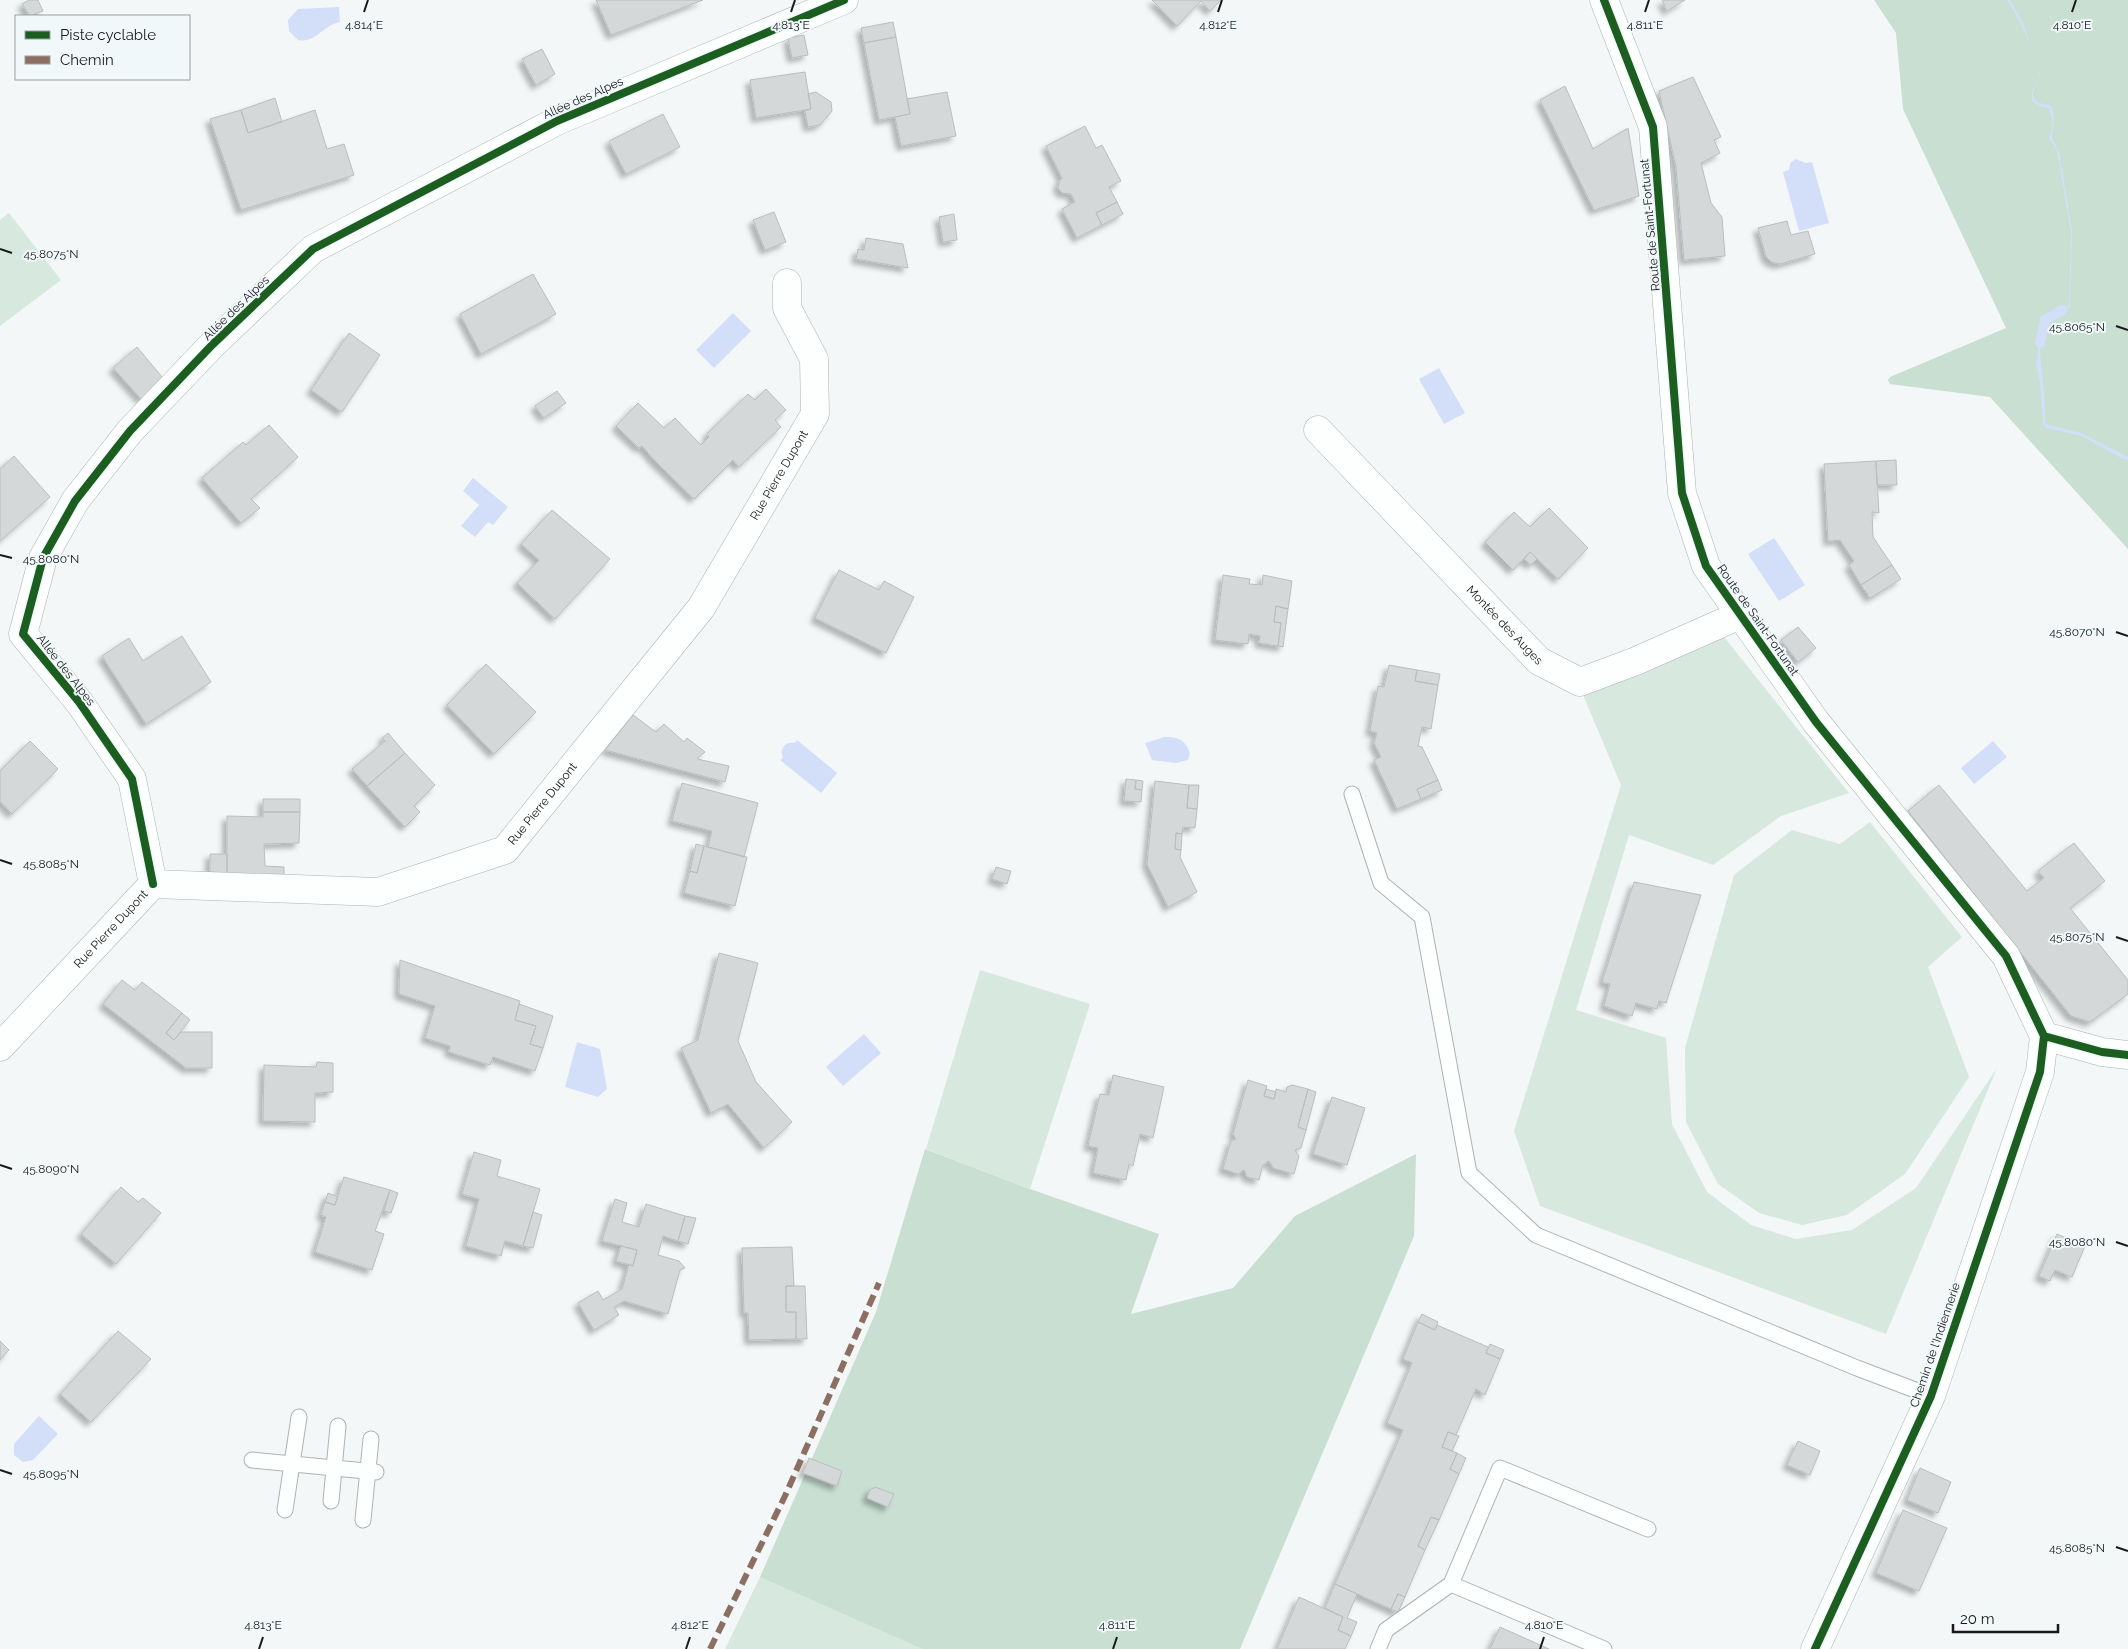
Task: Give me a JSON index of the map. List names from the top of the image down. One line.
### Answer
{"streets":{"street":["Allée des Alpes","Route de Saint-Fortunat","Rue Pierre Dupont","Montée des Auges","Chemin de l'Indiennerie"]},"crossings":[["Allée des Alpes","Rue Pierre Dupont"],["Route de Saint-Fortunat","Montée des Auges"],["Route de Saint-Fortunat","Chemin de l'Indiennerie"]],"legend":["Piste cyclable","Chemin"],"scale_bar":"20 m","coordinates":["4.814°E","4.813°E","4.812°E","4.811°E","4.810°E","45.8075°N","45.8065°N","45.8080°N","45.8070°N","45.8085°N","45.8090°N","45.8095°N"]}
